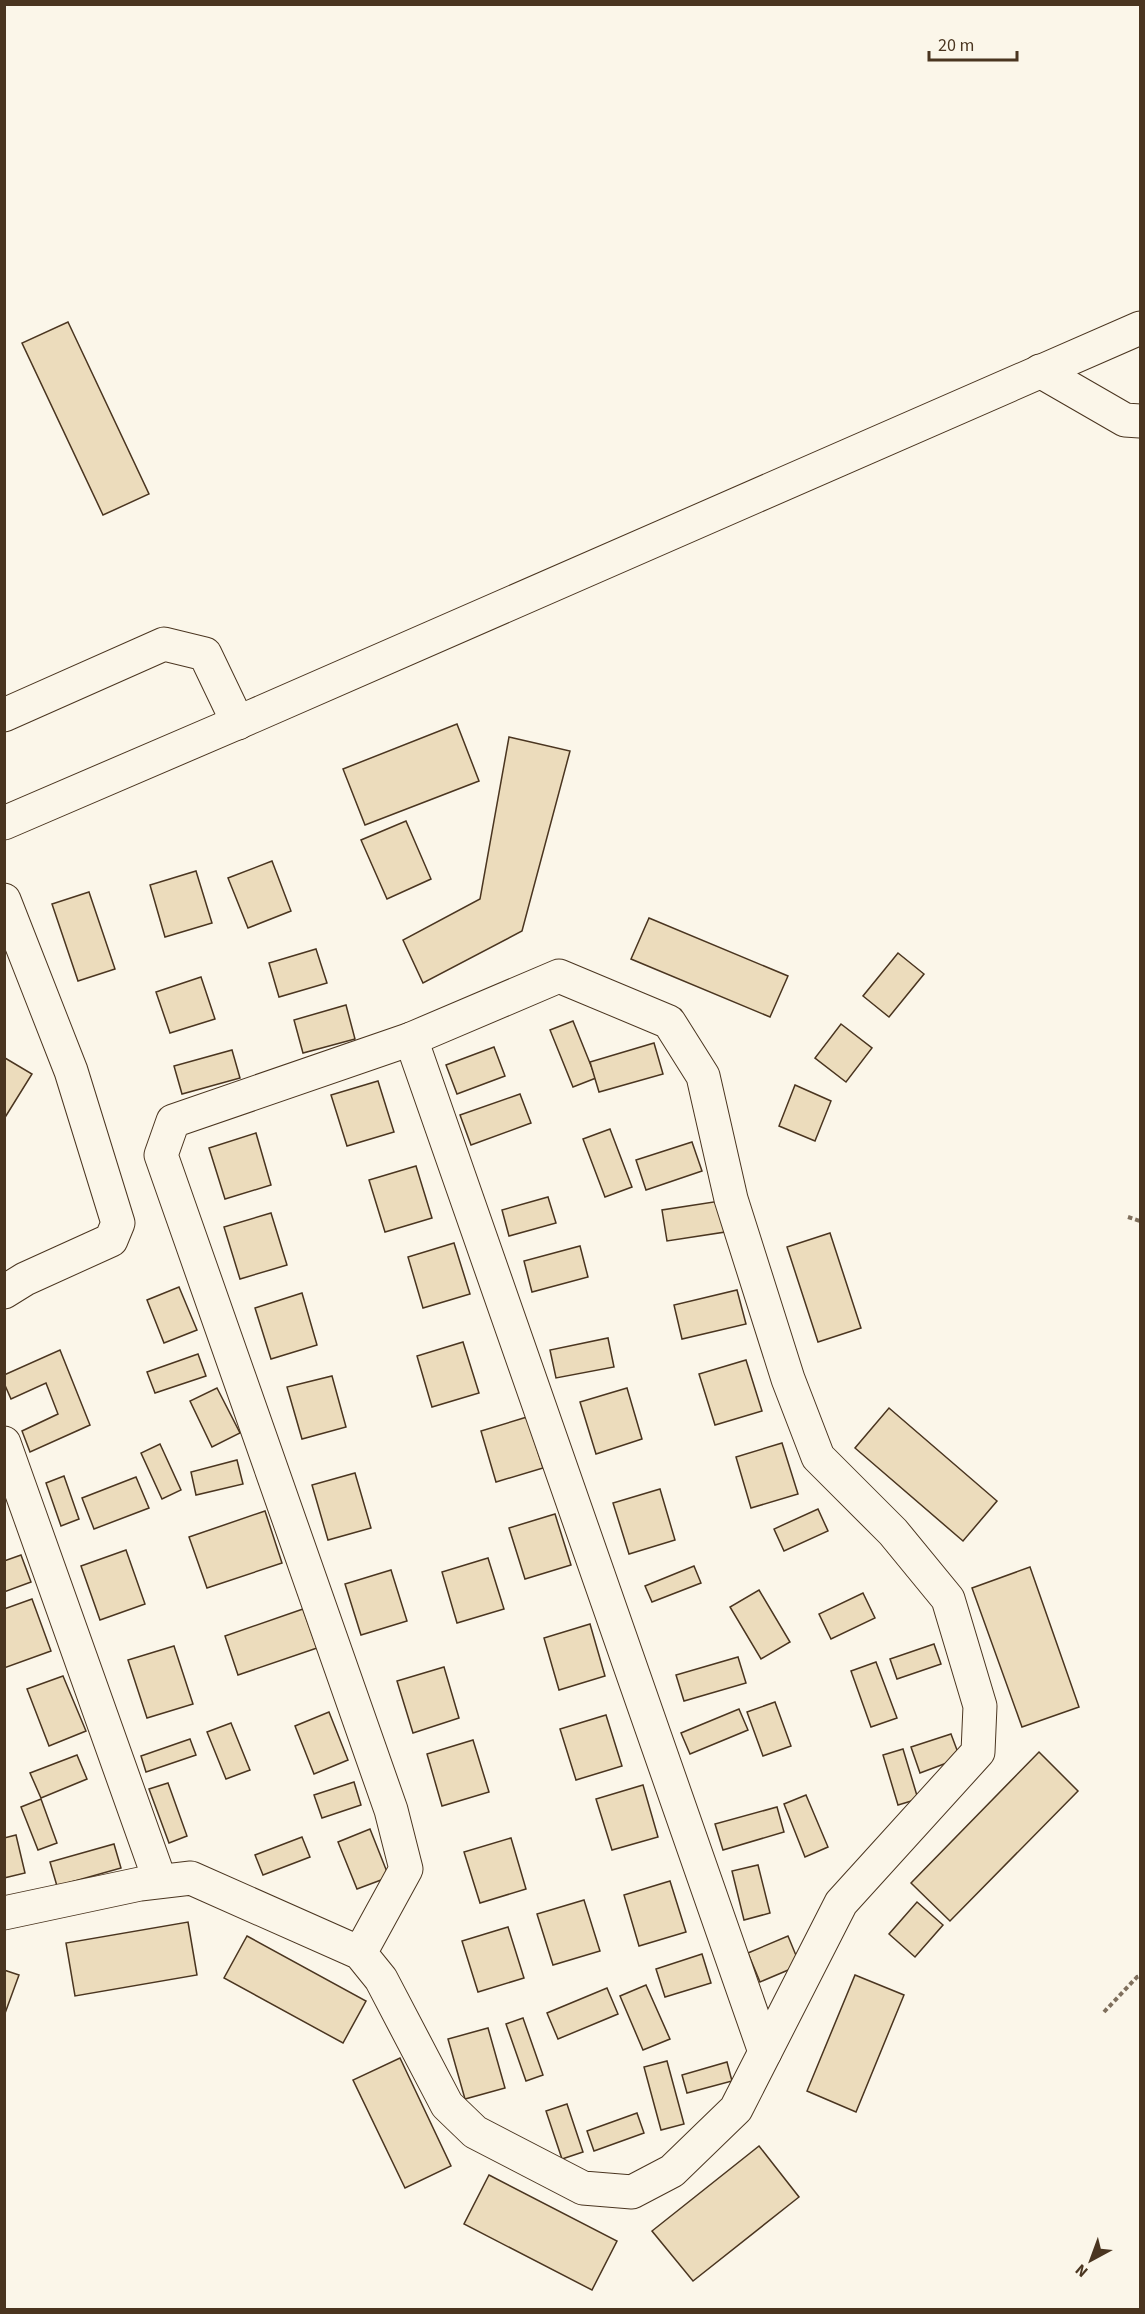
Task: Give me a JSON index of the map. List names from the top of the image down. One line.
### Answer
{"scale_bar":"20 m","north":"bottom left"}
